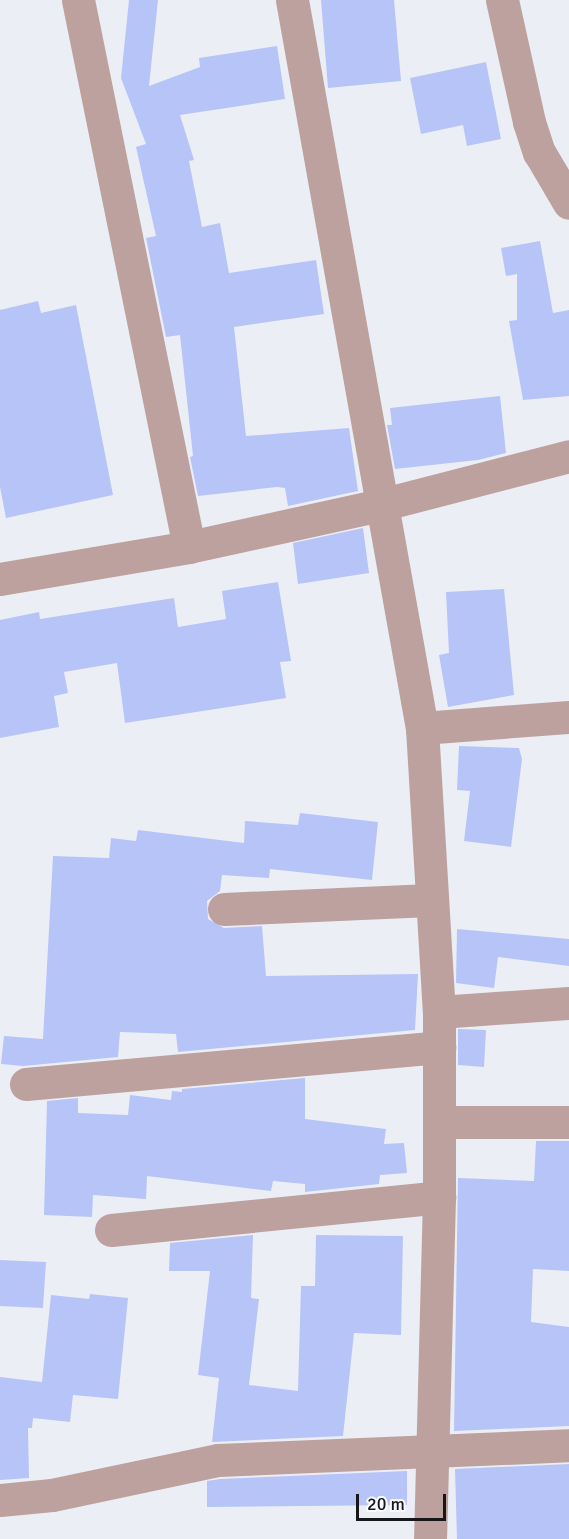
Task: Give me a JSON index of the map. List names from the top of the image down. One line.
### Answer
{"scale_bar":"20 m"}
